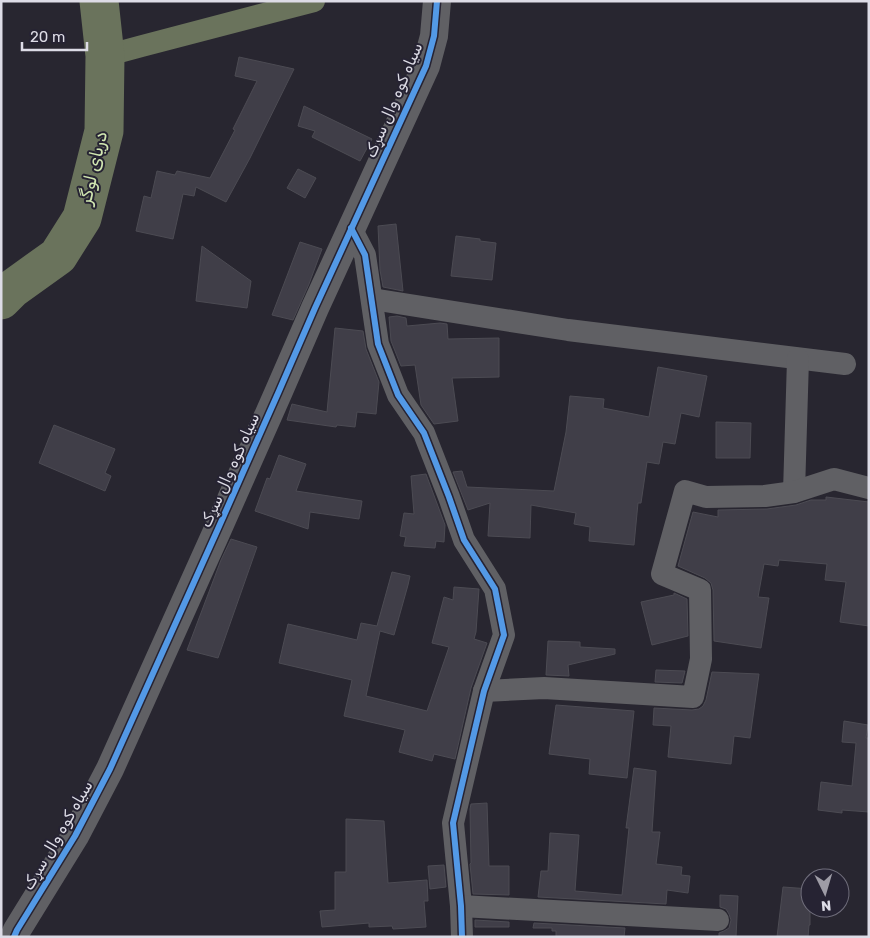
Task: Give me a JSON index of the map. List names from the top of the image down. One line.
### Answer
{"streets":{"street":["سیاه کوه وال سړک"]},"water":["دریای لوگر"],"scale_bar":"20 m","north":"bottom"}
